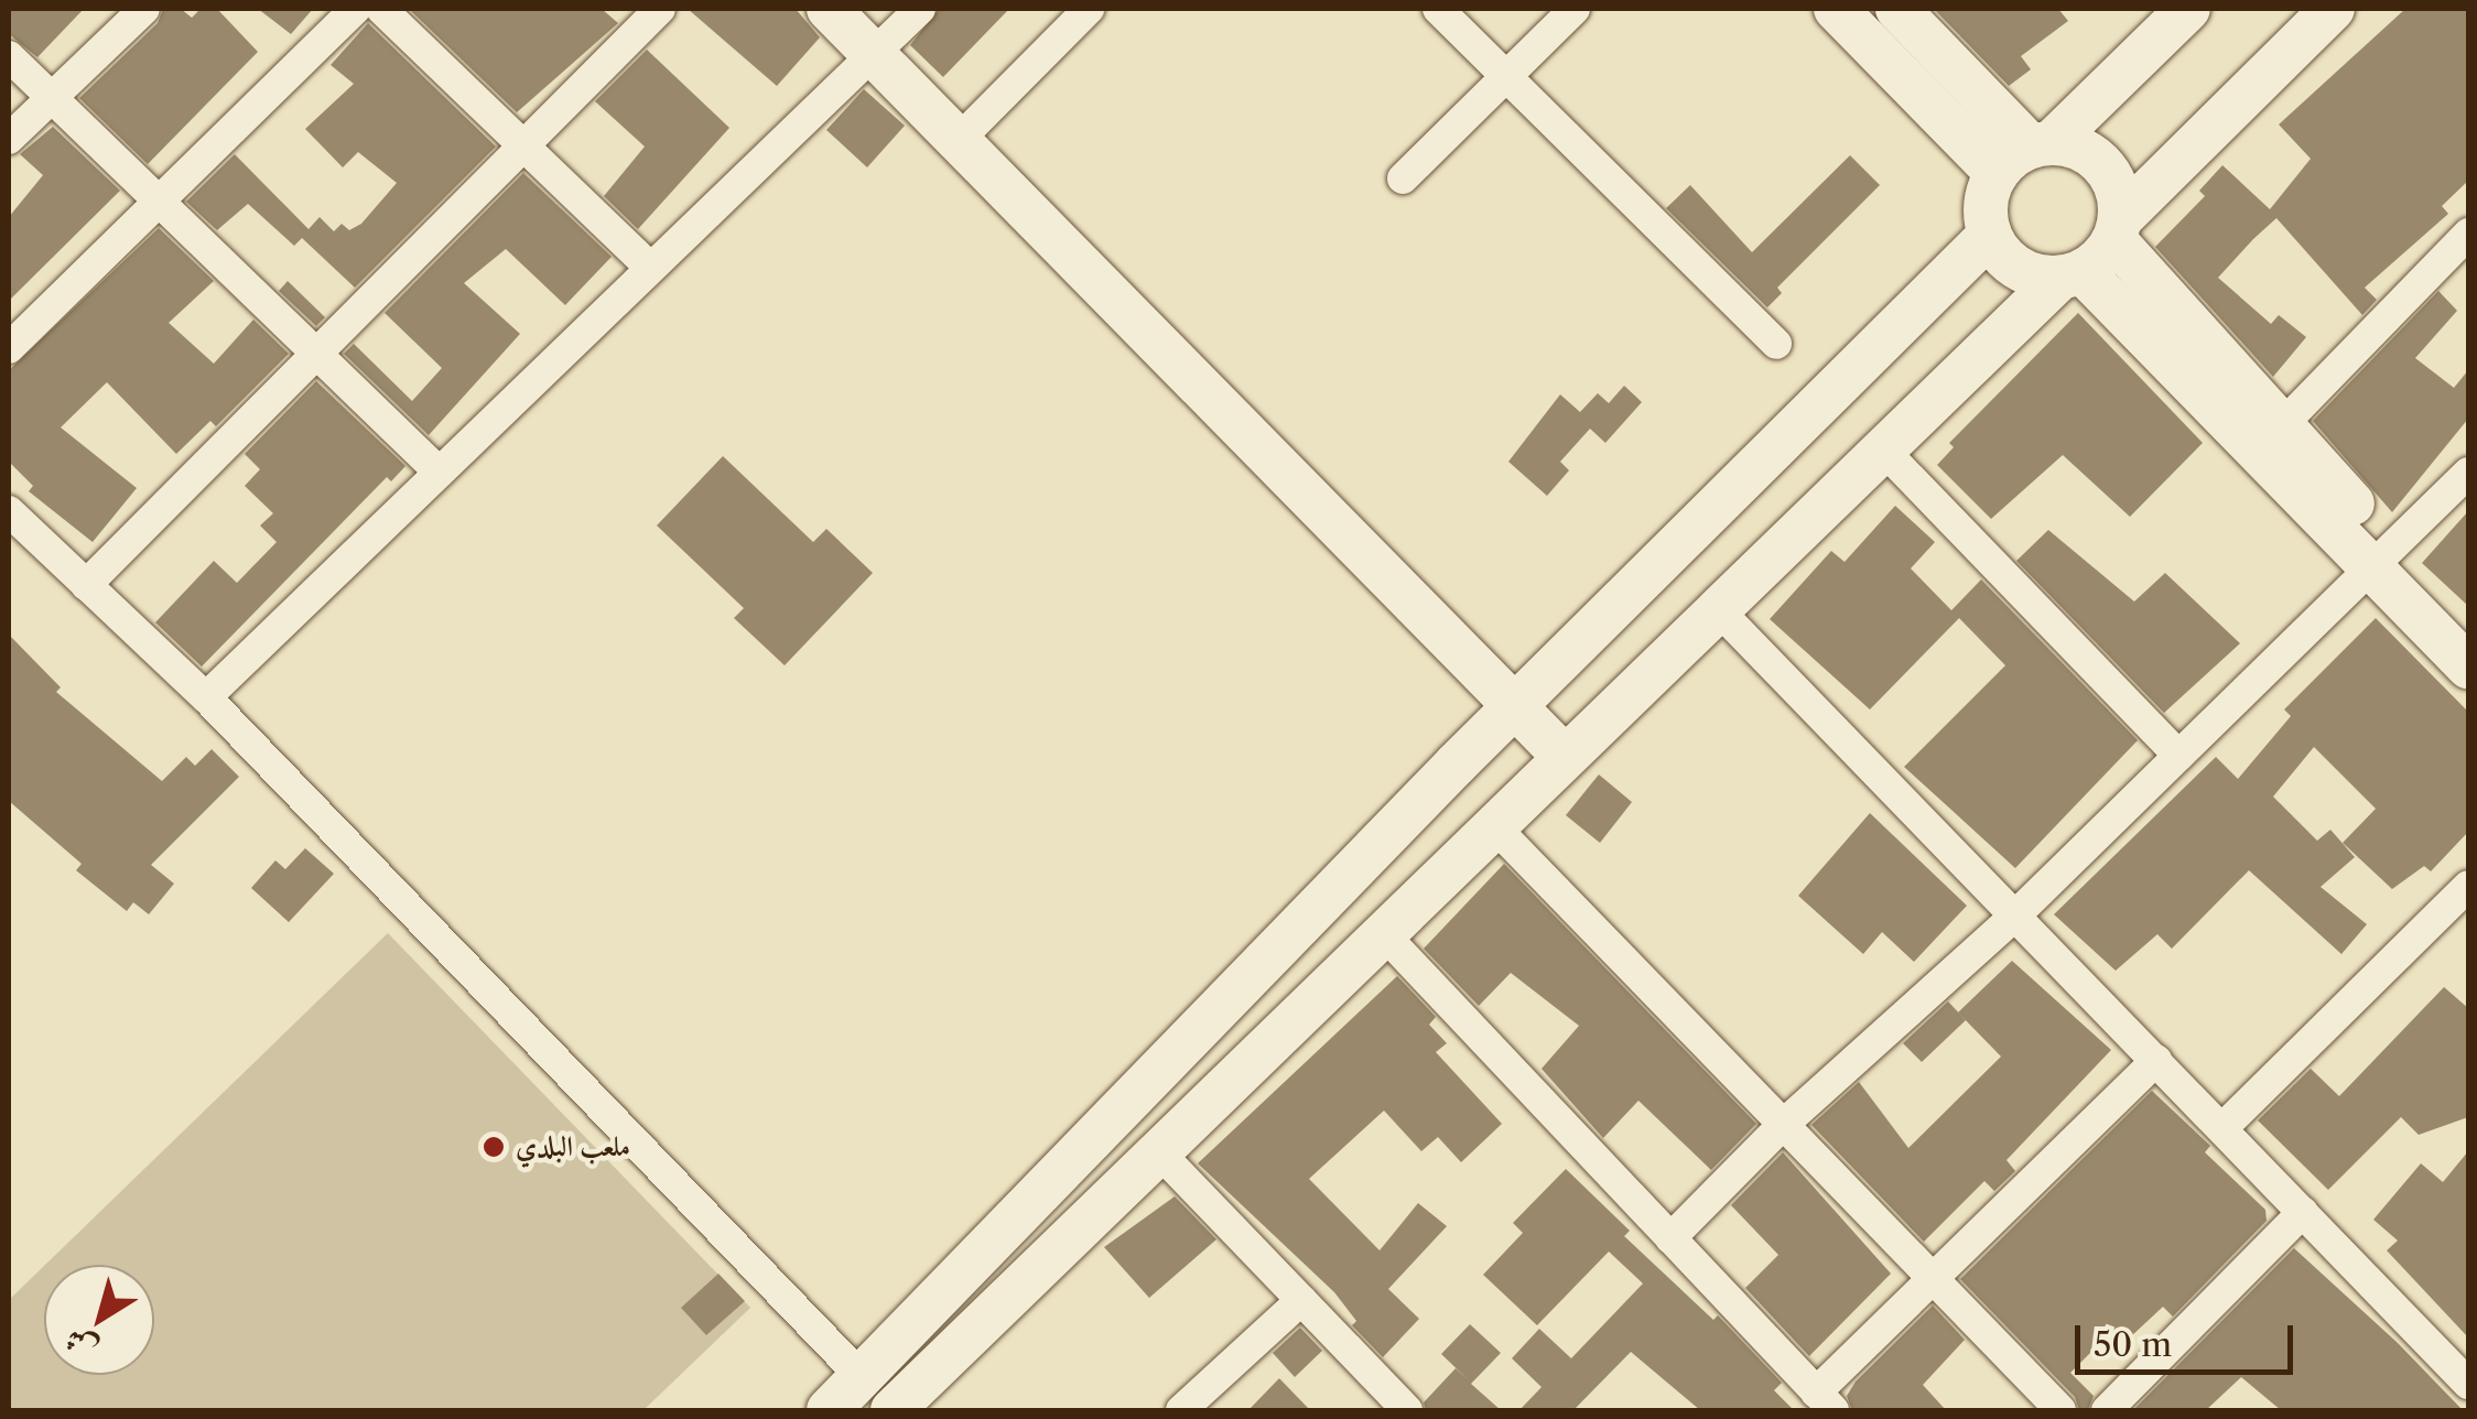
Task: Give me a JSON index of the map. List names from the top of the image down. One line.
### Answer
{"places":["ملعب البلدي"],"scale_bar":"50 m","north":"bottom left"}
